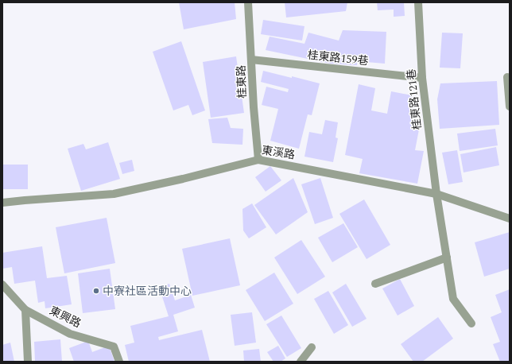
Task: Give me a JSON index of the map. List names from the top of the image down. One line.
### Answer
{"streets":{"street":["桂東路159巷","桂東路","桂東路121巷","東溪路","東興路"]},"crossings":[["桂東路159巷","桂東路"],["桂東路159巷","桂東路121巷"],["桂東路","東溪路"],["桂東路121巷","東溪路"]],"places":["中寮社區活動中心"]}
